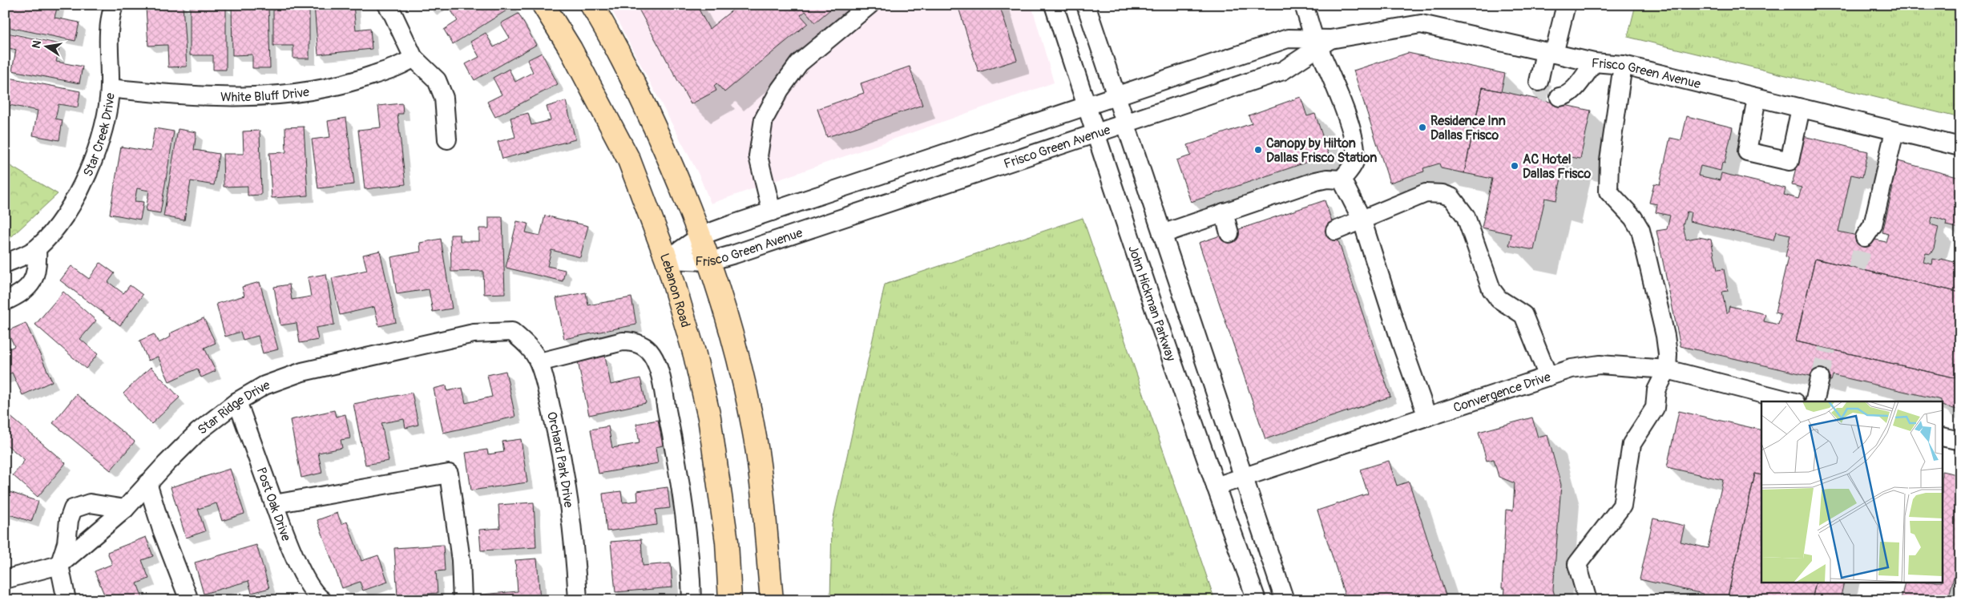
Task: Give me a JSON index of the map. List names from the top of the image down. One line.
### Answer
{"streets":{"main road":["Lebanon Road"],"street":["Frisco Green Avenue","White Bluff Drive","Star Creek Drive","John Hickman Parkway","Convergence Drive","Star Ridge Drive","Orchard Park Drive","Post Oak Drive"]},"crossings":[["Frisco Green Avenue","Lebanon Road"],["Frisco Green Avenue","John Hickman Parkway"],["White Bluff Drive","Star Creek Drive"],["John Hickman Parkway","Convergence Drive"],["Star Ridge Drive","Orchard Park Drive"],["Star Ridge Drive","Post Oak Drive"]],"places":["Residence Inn Dallas Frisco","Canopy by Hilton Dallas Frisco Station","AC Hotel Dallas Frisco"],"north":"left"}
